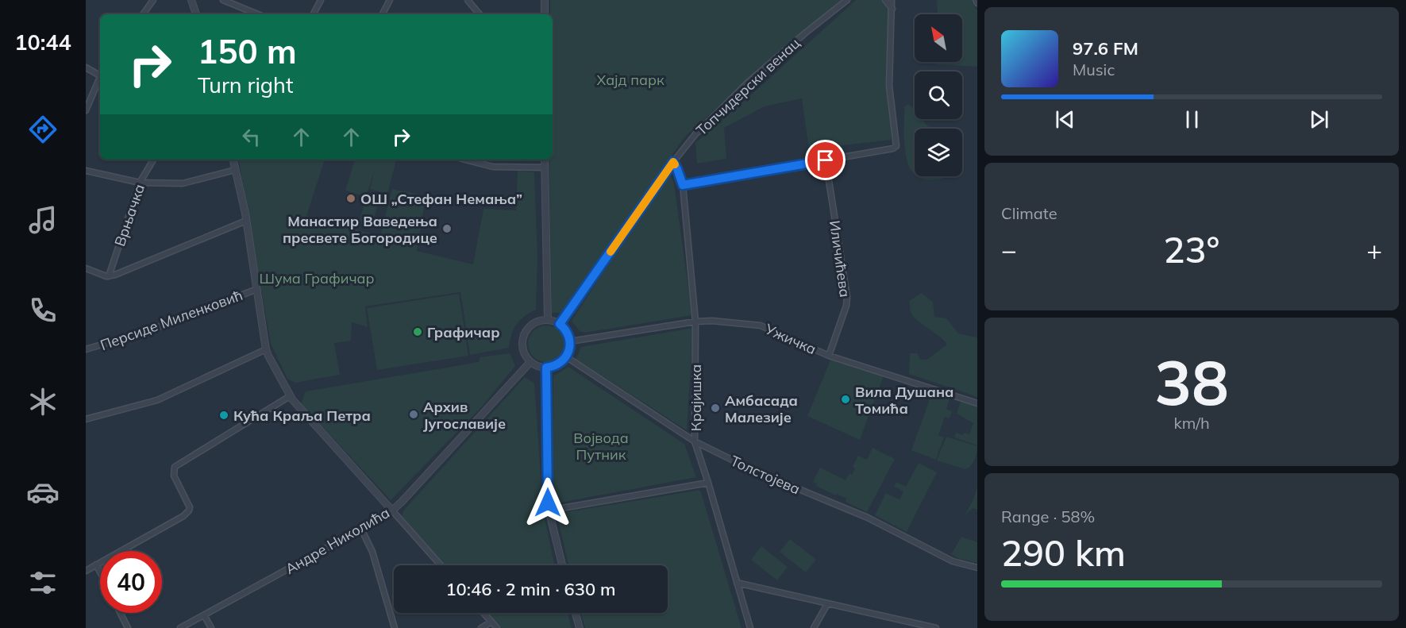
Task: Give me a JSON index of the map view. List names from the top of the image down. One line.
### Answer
{"streets":{"street":["Топчидерски венац","Врњачка","Иличићева","Персиде Миленковић","Ужичка","Крајишка","Толстојева","Андре Николића"]},"crossings":[["Топчидерски венац","Ужичка"],["Топчидерски венац","Крајишка"],["Топчидерски венац","Толстојева"],["Топчидерски венац","Андре Николића"],["Иличићева","Ужичка"],["Ужичка","Крајишка"],["Ужичка","Толстојева"],["Ужичка","Андре Николића"],["Крајишка","Толстојева"],["Толстојева","Андре Николића"]],"parks":["Хајд парк","Шума Графичар","Војвода Путник"],"places":["ОШ „Стефан Немања”","Манастир Ваведења пресвете Богородице","Графичар","Вила Душана Томића","Амбасада Малезије","Архив Југославије","Кућа Краља Петра"],"north":"top left","page":{"tabs":"10:44","turn":["150 m","Turn right"],"song":["97.6 FM","Music"],"tile":["Climate",["38","km/h"],["Range · 58%","290 km"]],"heat":["−","23°","+"],"limit":"40","trip":"10:46 · 2 min · 630 m"}}
